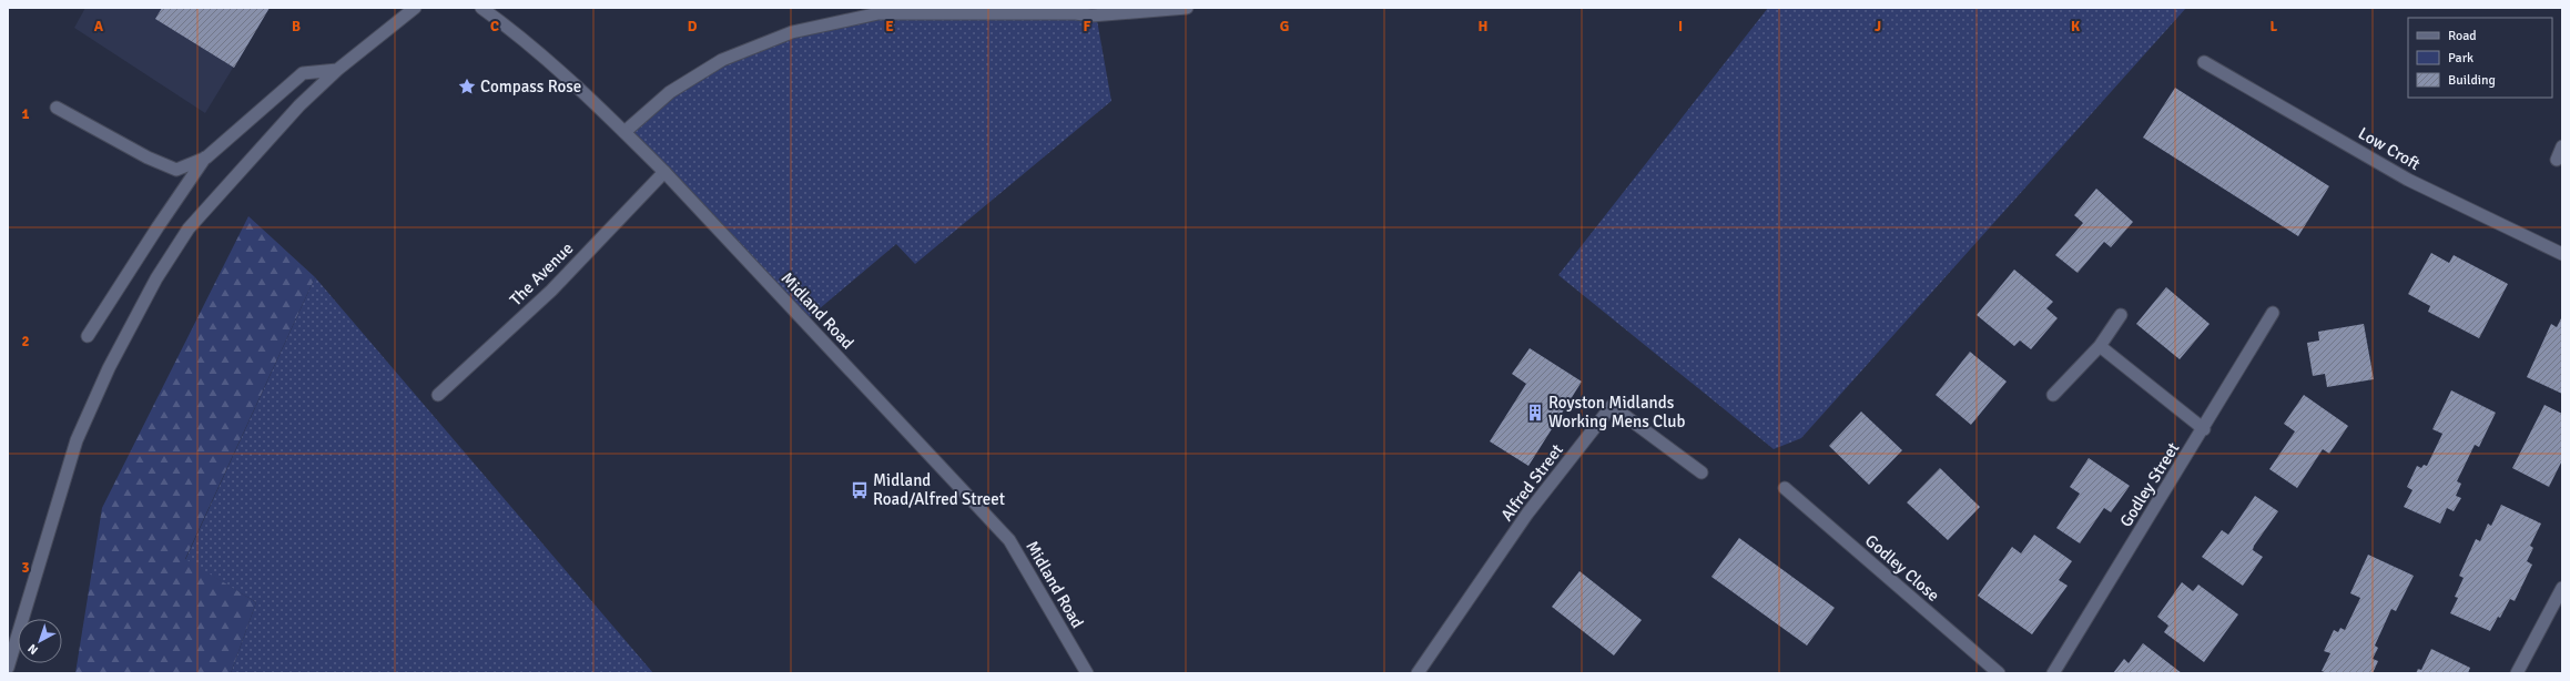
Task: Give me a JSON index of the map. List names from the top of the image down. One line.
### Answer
{"streets":{"street":["Low Croft","The Avenue","Midland Road","Alfred Street","Godley Street","Godley Close"]},"crossings":[["The Avenue","Midland Road"]],"places":{"place":["Compass Rose"],"building":["Royston Midlands Working Mens Club"],"bus stop":["Midland Road/Alfred Street"]},"legend":["Road","Park","Building"],"north":"bottom left","grid":{"columns":["A","B","C","D","E","F","G","H","I","J","K","L"],"rows":["1","2","3"]}}
